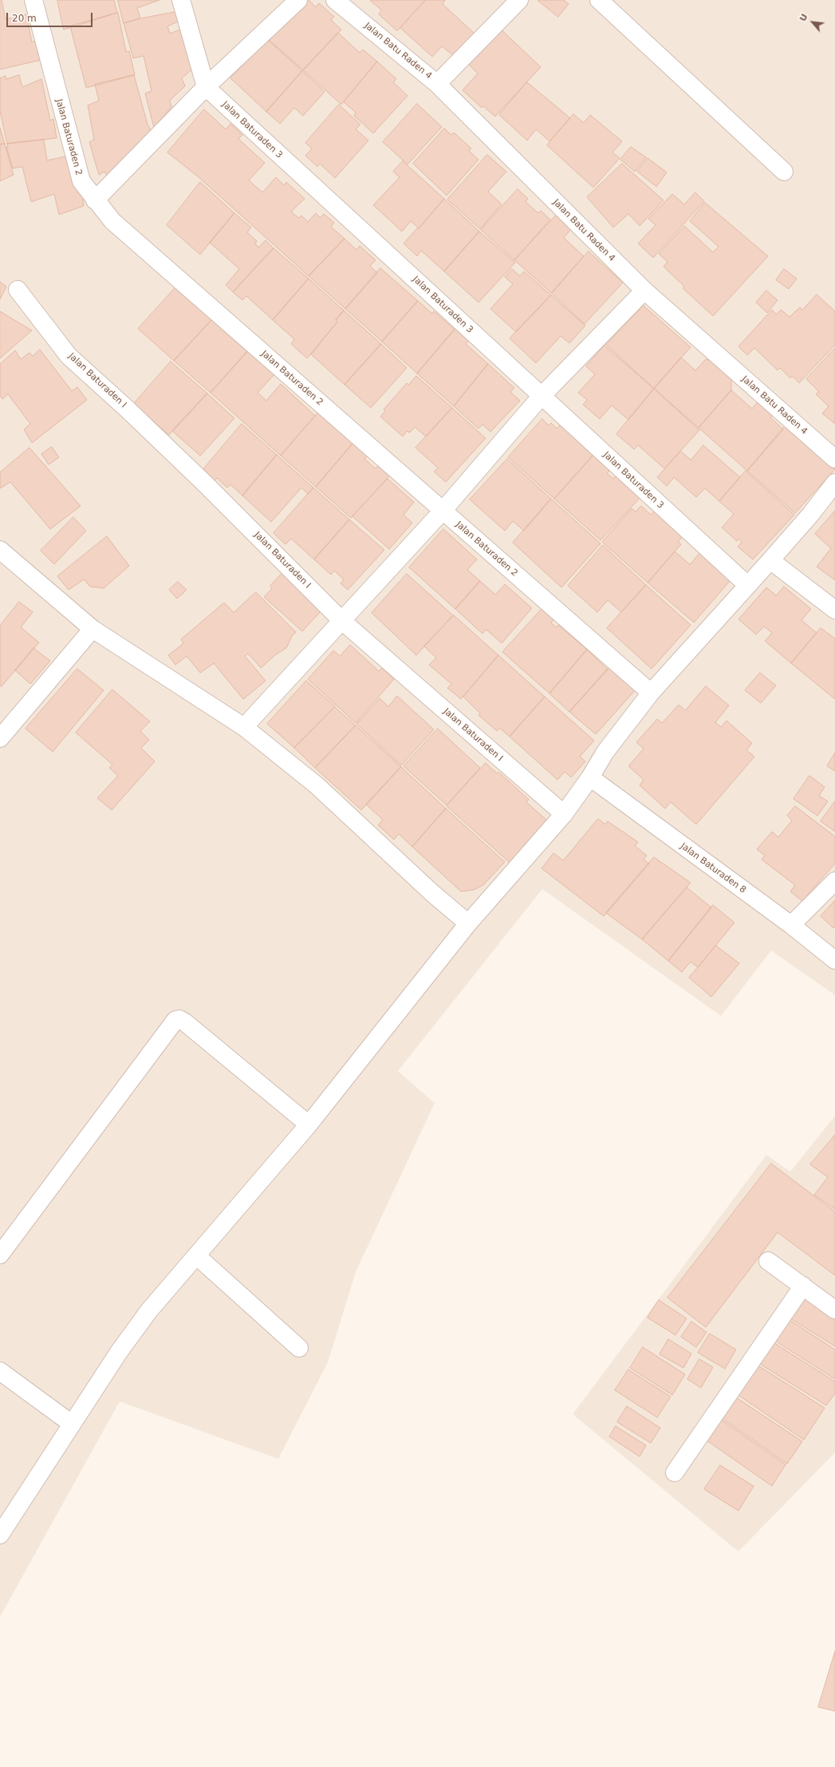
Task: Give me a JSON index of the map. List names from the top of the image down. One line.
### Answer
{"streets":{"street":["Jalan Batu Raden 4","Jalan Baturaden 3","Jalan Baturaden 2","Jalan Baturaden I","Jalan Baturaden 8"]},"scale_bar":"20 m","north":"top left"}
